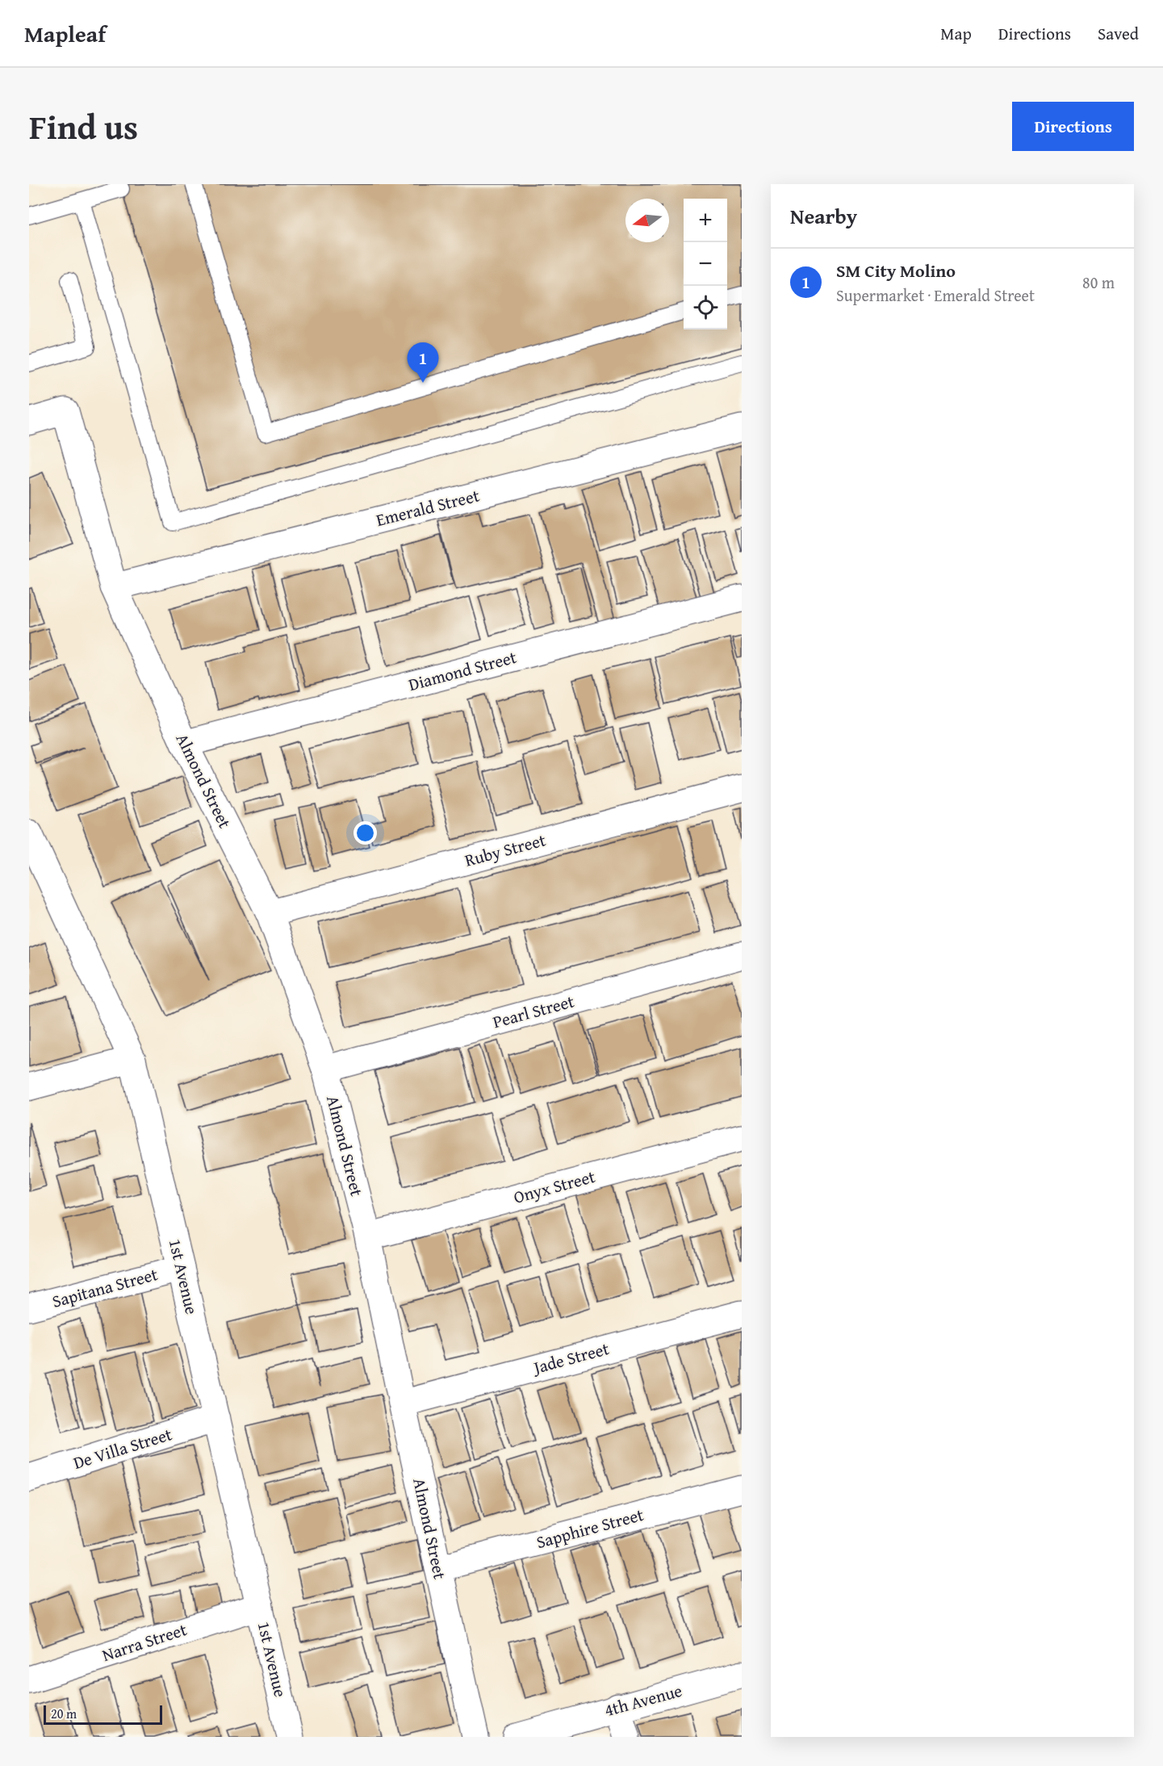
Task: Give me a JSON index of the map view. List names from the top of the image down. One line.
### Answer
{"streets":{"street":["Emerald Street","Diamond Street","Almond Street","Ruby Street","Pearl Street","Onyx Street","1st Avenue","Sapitana Street","Jade Street","De Villa Street","Sapphire Street","Narra Street","4th Avenue"]},"crossings":[["Emerald Street","Almond Street"],["Diamond Street","Almond Street"],["Almond Street","Ruby Street"],["Almond Street","Pearl Street"],["Almond Street","Onyx Street"],["Almond Street","Jade Street"],["Almond Street","Sapphire Street"],["1st Avenue","Sapitana Street"],["1st Avenue","De Villa Street"],["1st Avenue","Narra Street"]],"scale_bar":"20 m","north":"left","page":{"header":"Mapleaf","nav":["Map","Directions","Saved"],"title":"Find us","buttons":"Directions","heading":"Nearby","map_buttons":["+","−"],"list":[{"mark":"1","name":"SM City Molino","note":"Supermarket · Emerald Street","value":"80 m"}],"pins":"1","scale":"20 m"}}
